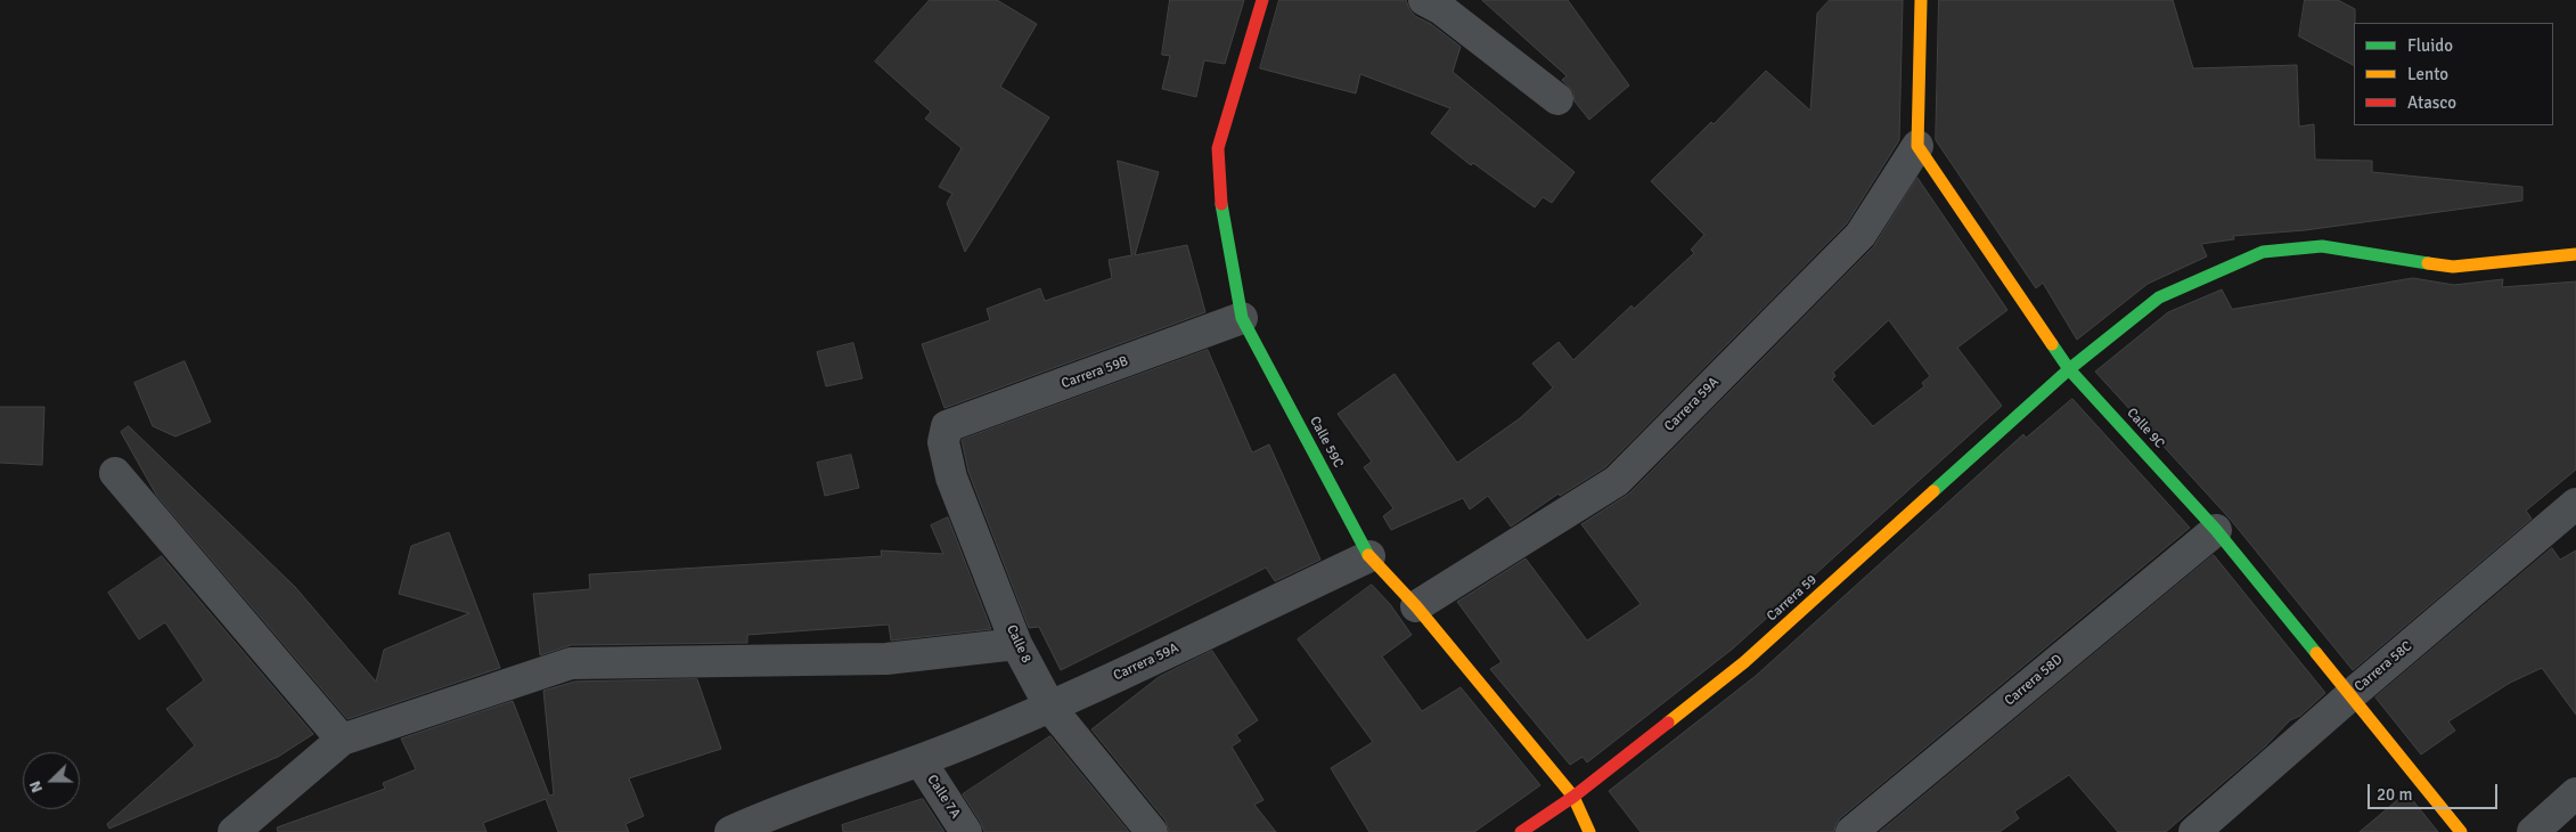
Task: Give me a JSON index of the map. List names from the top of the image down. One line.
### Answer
{"streets":{"street":["Carrera 59B","Carrera 59A","Calle 9C","Calle 59C","Carrera 59","Calle 8","Carrera 58C","Carrera 58D","Calle 7A"]},"crossings":[["Carrera 59B","Calle 59C"],["Carrera 59B","Calle 8"],["Carrera 59A","Calle 9C"],["Carrera 59A","Calle 59C"],["Carrera 59A","Calle 8"],["Carrera 59A","Calle 7A"],["Calle 9C","Carrera 59"],["Calle 9C","Carrera 58C"],["Calle 9C","Carrera 58D"],["Calle 59C","Carrera 59"]],"legend":["Fluido","Lento","Atasco"],"scale_bar":"20 m","north":"left"}
